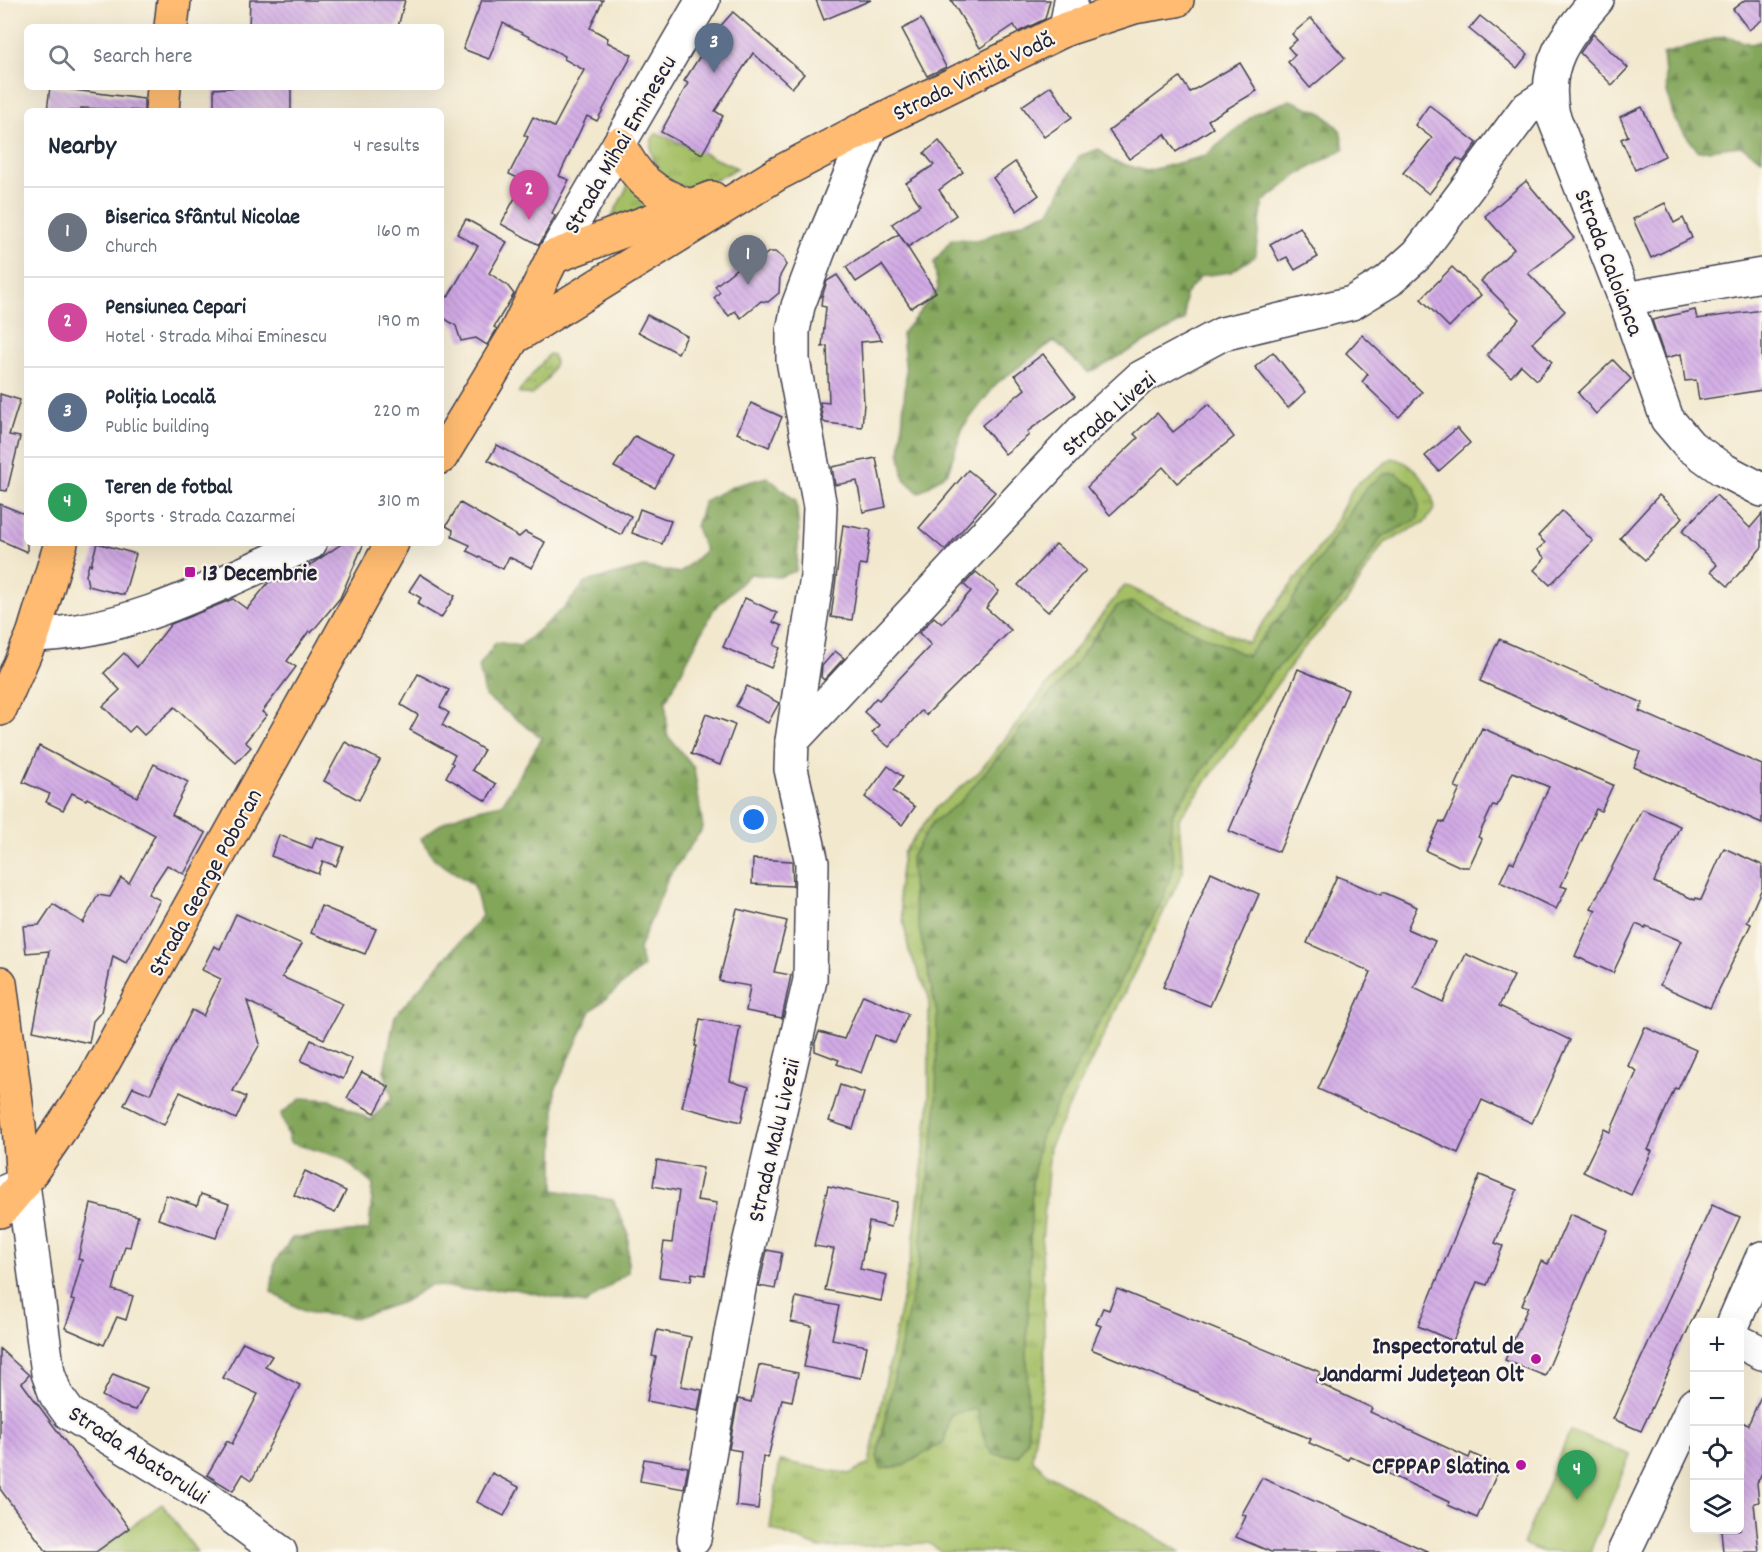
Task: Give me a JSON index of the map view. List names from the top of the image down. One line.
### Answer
{"streets":{"main road":["Strada Vintilă Vodă","Strada George Poboran"],"street":["Strada Mihai Eminescu","Strada Caloianca","Strada Livezi","Strada Malu Livezii","Strada Abatorului"]},"crossings":[["Strada Vintilă Vodă","Strada Mihai Eminescu"],["Strada Vintilă Vodă","Strada Malu Livezii"],["Strada Caloianca","Strada Livezi"],["Strada Livezi","Strada Malu Livezii"],["Strada George Poboran","Strada Abatorului"]],"places":{"transit":["13 Decembrie"],"other":["Inspectoratul de Jandarmi Județean Olt","CFPPAP Slatina"]},"page":{"pins":["3","2","1","4"],"search":"Search here","heading":["Nearby","4 results"],"list":[{"mark":"1","name":"Biserica Sfântul Nicolae","note":"Church","value":"160 m"},{"mark":"2","name":"Pensiunea Cepari","note":"Hotel · Strada Mihai Eminescu","value":"190 m"},{"mark":"3","name":"Poliția Locală","note":"Public building","value":"220 m"},{"mark":"4","name":"Teren de fotbal","note":"Sports · Strada Cazarmei","value":"310 m"}],"map_buttons":["+","−"]}}
